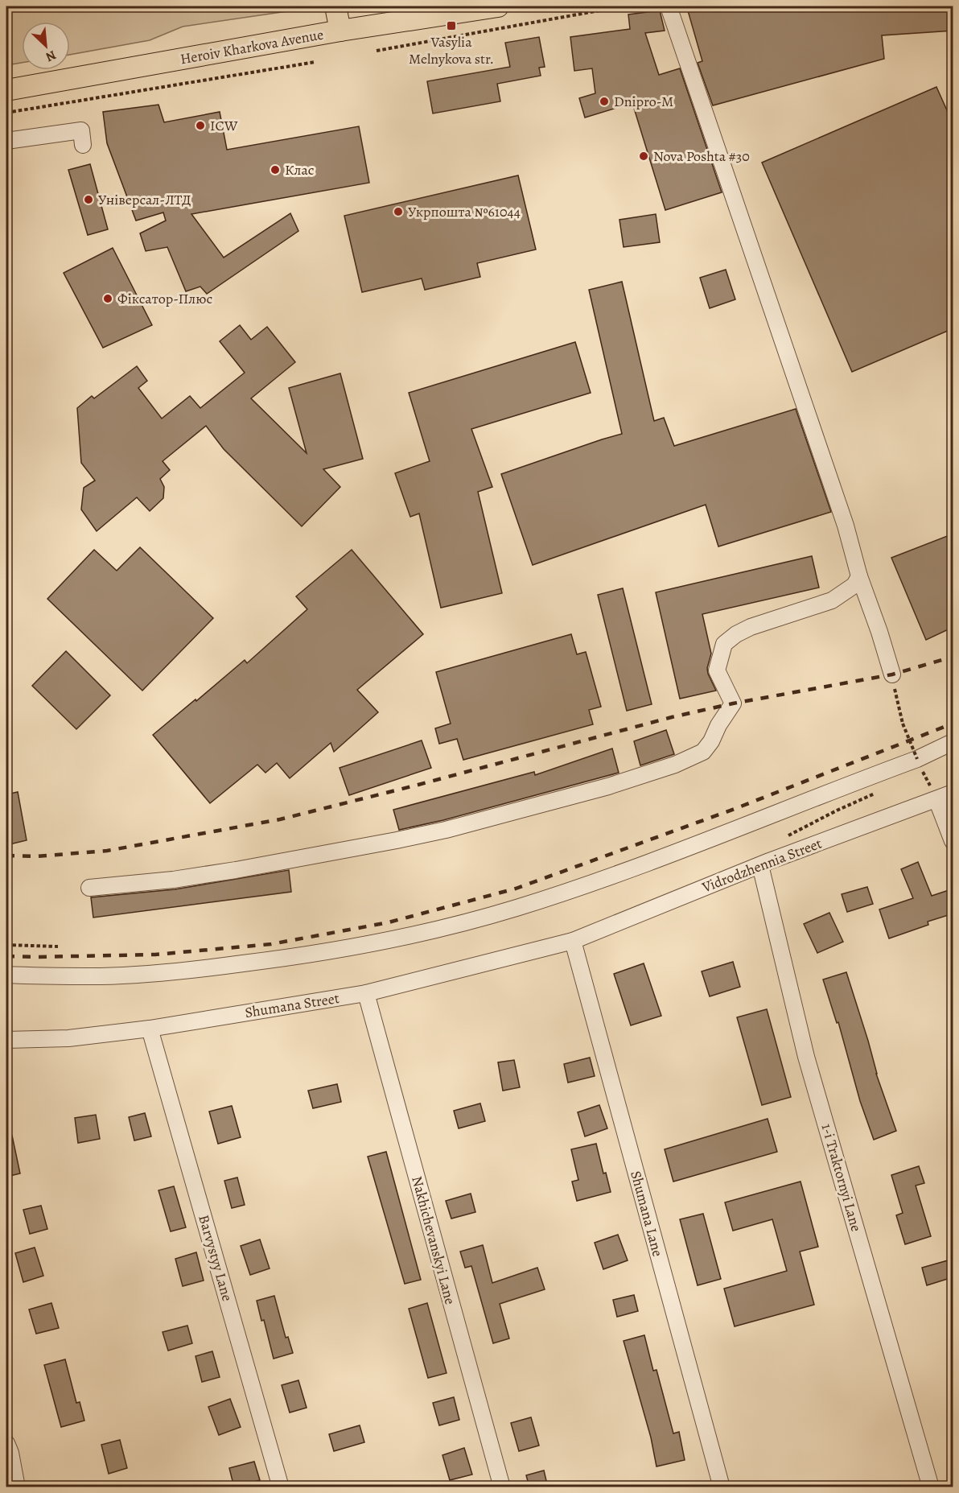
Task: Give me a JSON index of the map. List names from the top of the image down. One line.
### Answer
{"streets":{"main road":["Heroiv Kharkova Avenue"],"street":["Vidrodzhennia Street","Shumana Street","1-i Traktornyi Lane","Shumana Lane","Nakhichevanskyi Lane","Barvystyy Lane"]},"crossings":[["Vidrodzhennia Street","Shumana Street"],["Vidrodzhennia Street","1-i Traktornyi Lane"],["Vidrodzhennia Street","Shumana Lane"],["Shumana Street","Shumana Lane"],["Shumana Street","Nakhichevanskyi Lane"],["Shumana Street","Barvystyy Lane"]],"places":{"transit":["Vasylia Melnykova str."],"other":["Dnipro-M","ICW","Nova Poshta #30","Клас","Універсал-ЛТД","Укрпошта №61044","Фіксатор-Плюс"]},"north":"bottom right"}
